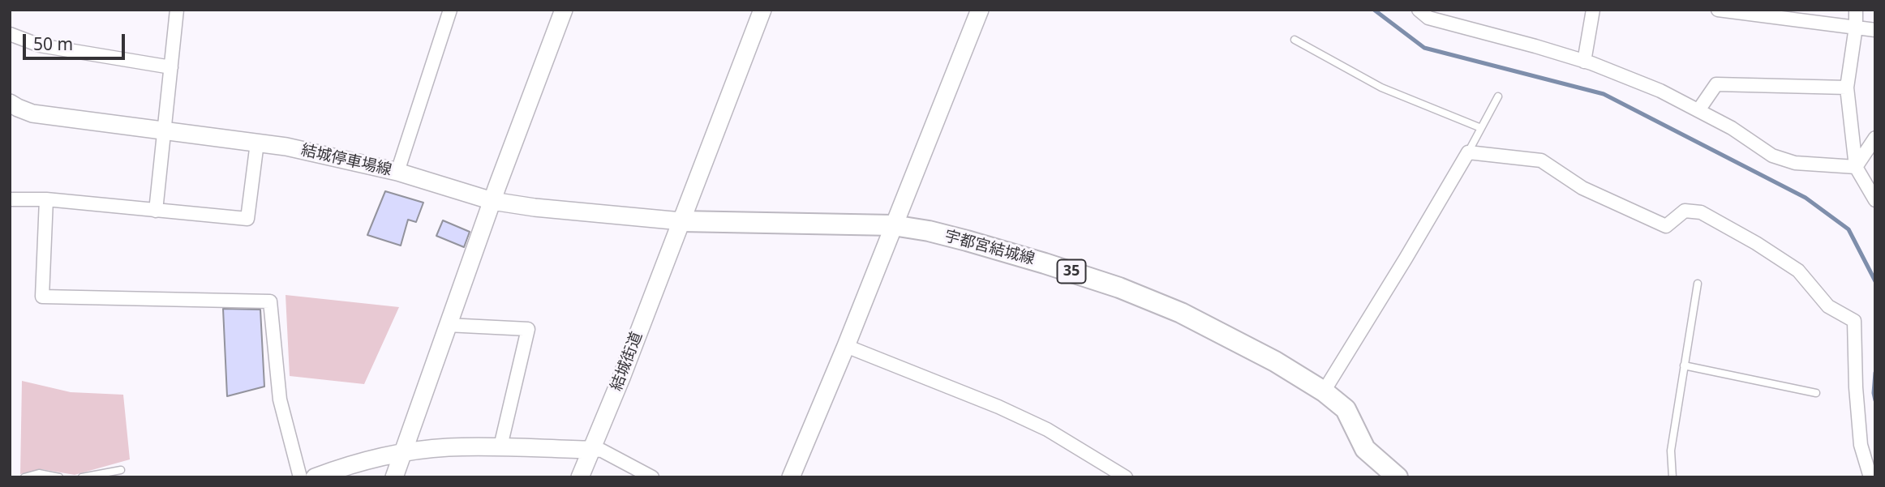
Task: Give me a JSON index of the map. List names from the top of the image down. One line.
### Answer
{"streets":{"main road":["結城停車場線","宇都宮結城線","35","結城街道"]},"crossings":[["結城停車場線","宇都宮結城線"],["結城停車場線","結城街道"],["宇都宮結城線","結城街道"]],"scale_bar":"50 m"}
